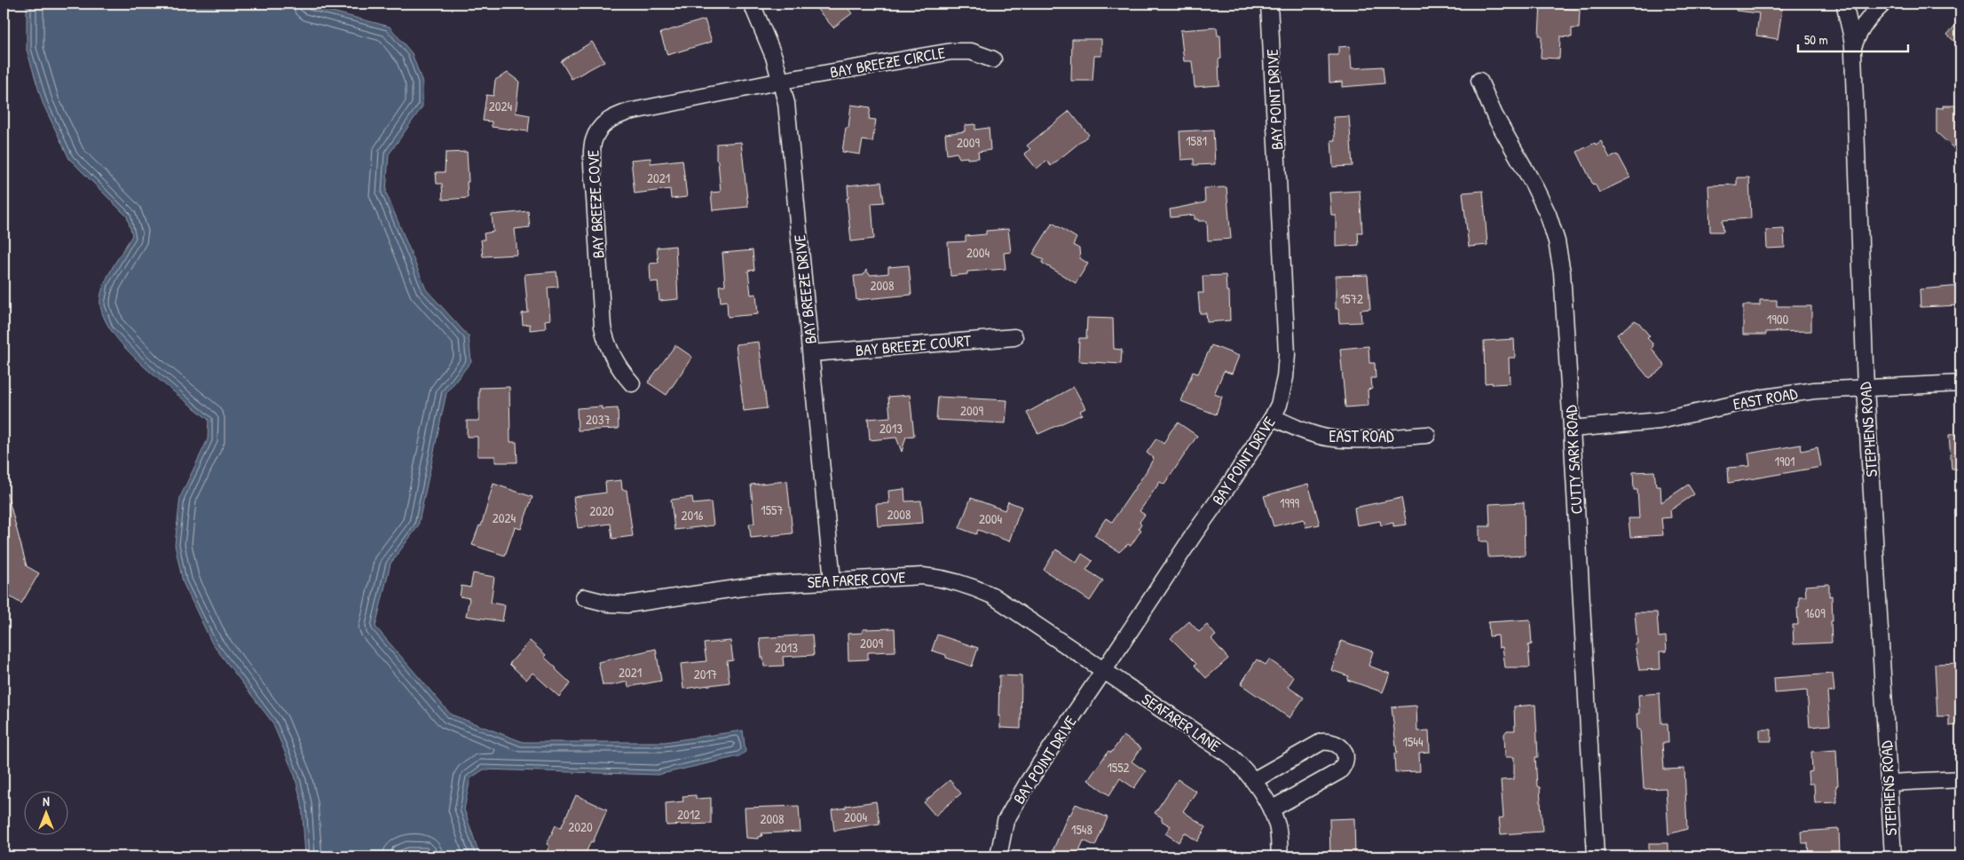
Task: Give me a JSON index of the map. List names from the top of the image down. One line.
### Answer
{"streets":{"street":["BAY BREEZE CIRCLE","BAY POINT DRIVE","BAY BREEZE COVE","BAY BREEZE DRIVE","BAY BREEZE COURT","EAST ROAD","STEPHENS ROAD","CUTTY SARK ROAD","SEA FARER COVE","SEAFARER LANE"]},"crossings":[["BAY BREEZE CIRCLE","BAY BREEZE COVE"],["BAY BREEZE CIRCLE","BAY BREEZE DRIVE"],["BAY POINT DRIVE","EAST ROAD"],["BAY POINT DRIVE","SEA FARER COVE"],["BAY POINT DRIVE","SEAFARER LANE"],["BAY BREEZE COVE","BAY BREEZE DRIVE"],["BAY BREEZE DRIVE","BAY BREEZE COURT"],["BAY BREEZE DRIVE","SEA FARER COVE"],["EAST ROAD","STEPHENS ROAD"],["EAST ROAD","CUTTY SARK ROAD"],["SEA FARER COVE","SEAFARER LANE"]],"house_numbers":["2024","1581","2009","2021","2004","2008","1572","1900","2009","2037","2013","1901","1999","1557","2020","2008","2016","2024","2004","1609","2009","2013","2021","2017","1544","1552","2012","2004","2008","2020","1548"],"scale_bar":"50 m","north":"top"}
